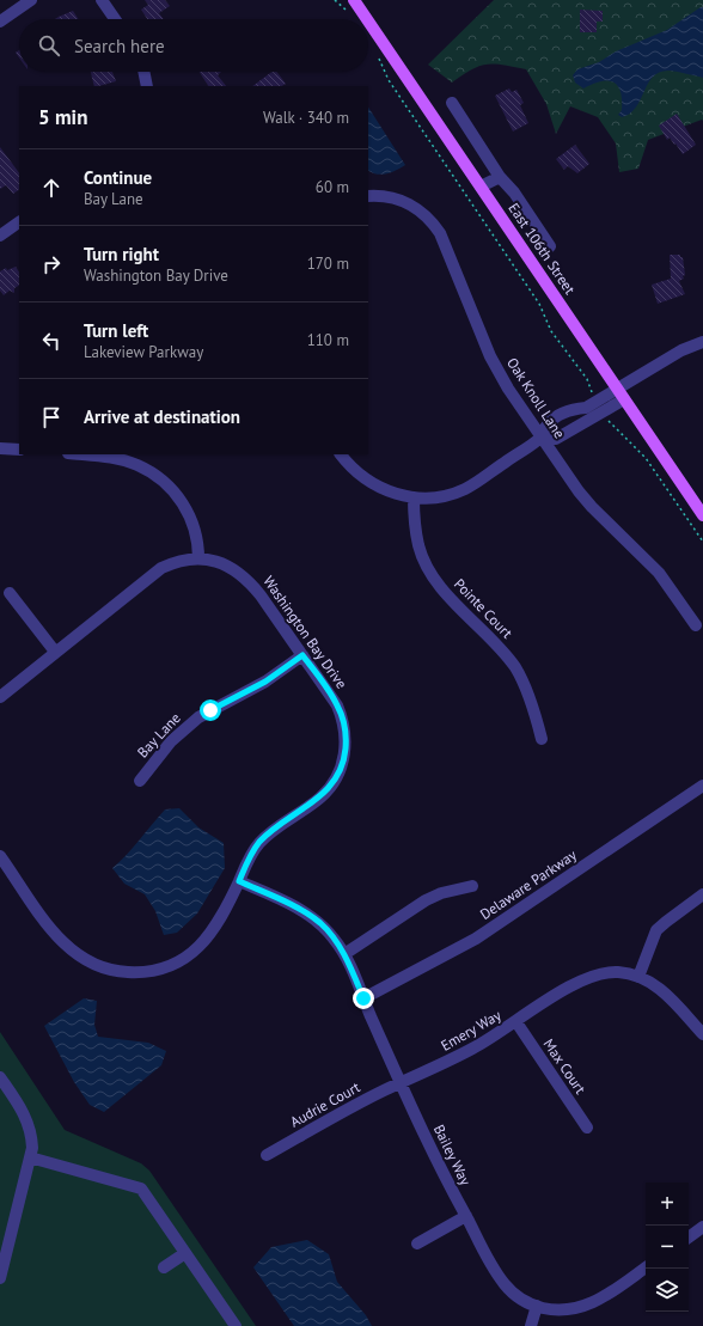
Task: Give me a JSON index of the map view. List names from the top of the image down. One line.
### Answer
{"streets":{"main road":["East 106th Street"],"street":["Oak Knoll Lane","Pointe Court","Washington Bay Drive","Bay Lane","Delaware Parkway","Emery Way","Max Court","Audrie Court","Bailey Way"]},"crossings":[["Washington Bay Drive","Bay Lane"],["Washington Bay Drive","Bailey Way"],["Delaware Parkway","Bailey Way"],["Emery Way","Max Court"],["Emery Way","Audrie Court"],["Emery Way","Bailey Way"],["Audrie Court","Bailey Way"]],"page":{"search":"Search here","heading":["5 min","Walk · 340 m"],"list":[["Continue","Bay Lane","60 m"],["Turn right","Washington Bay Drive","170 m"],["Turn left","Lakeview Parkway","110 m"],"Arrive at destination"],"map_buttons":["+","−"]}}
